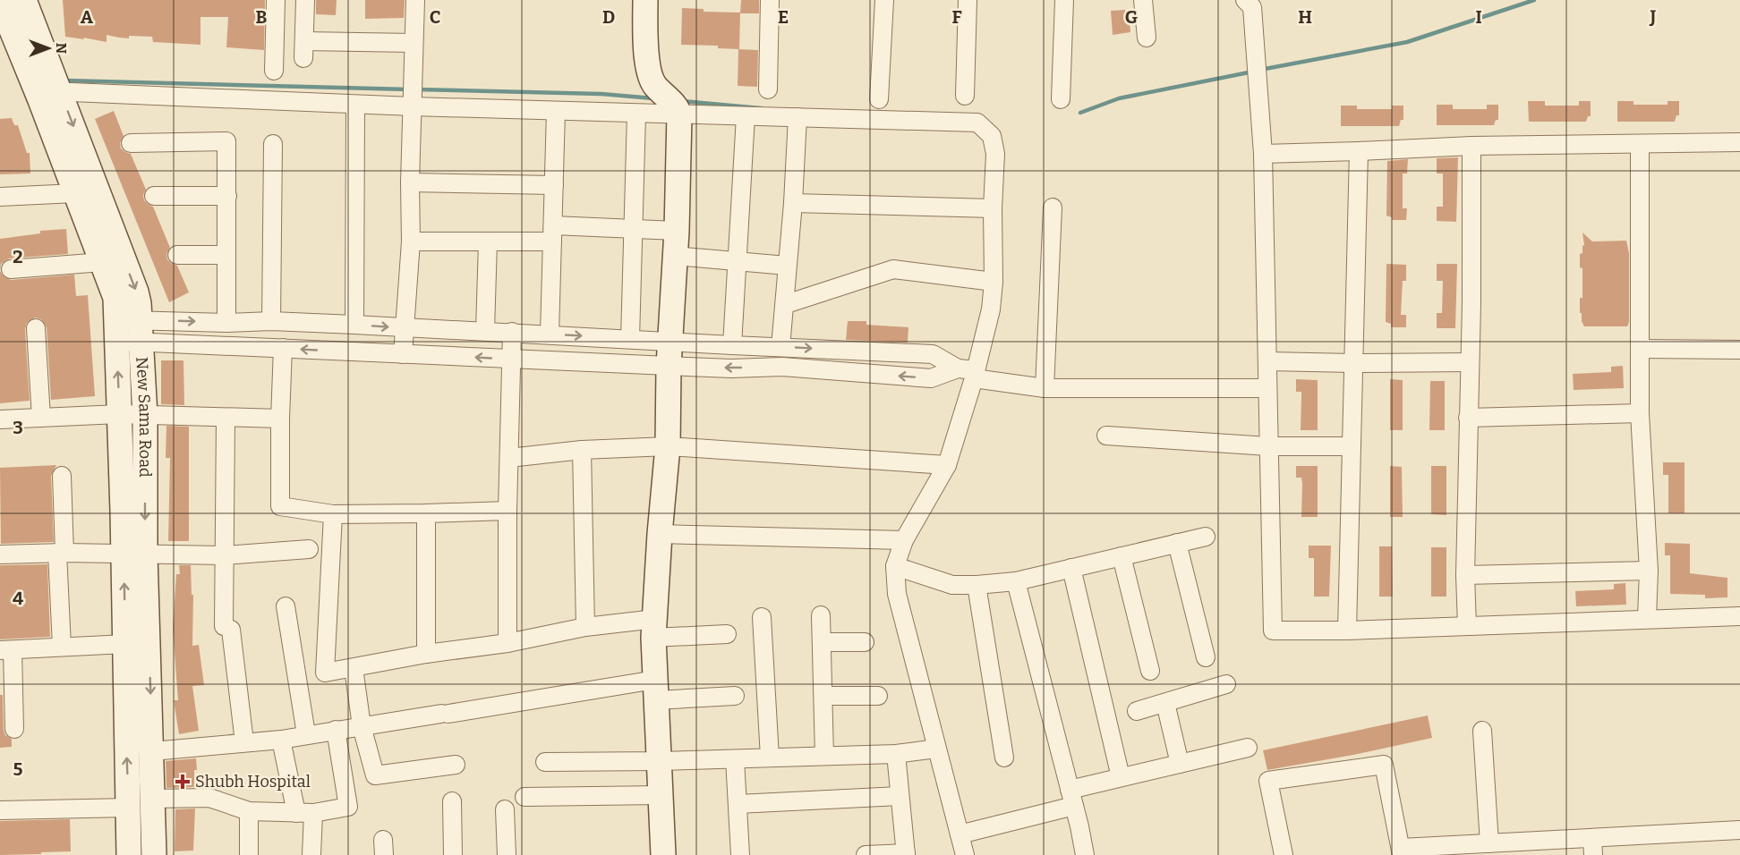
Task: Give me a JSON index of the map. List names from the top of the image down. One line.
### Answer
{"streets":{"main road":["New Sama Road"]},"places":{"health":["Shubh Hospital"]},"north":"right","grid":{"columns":["A","B","C","D","E","F","G","H","I","J"],"rows":["2","3","4","5"]}}
